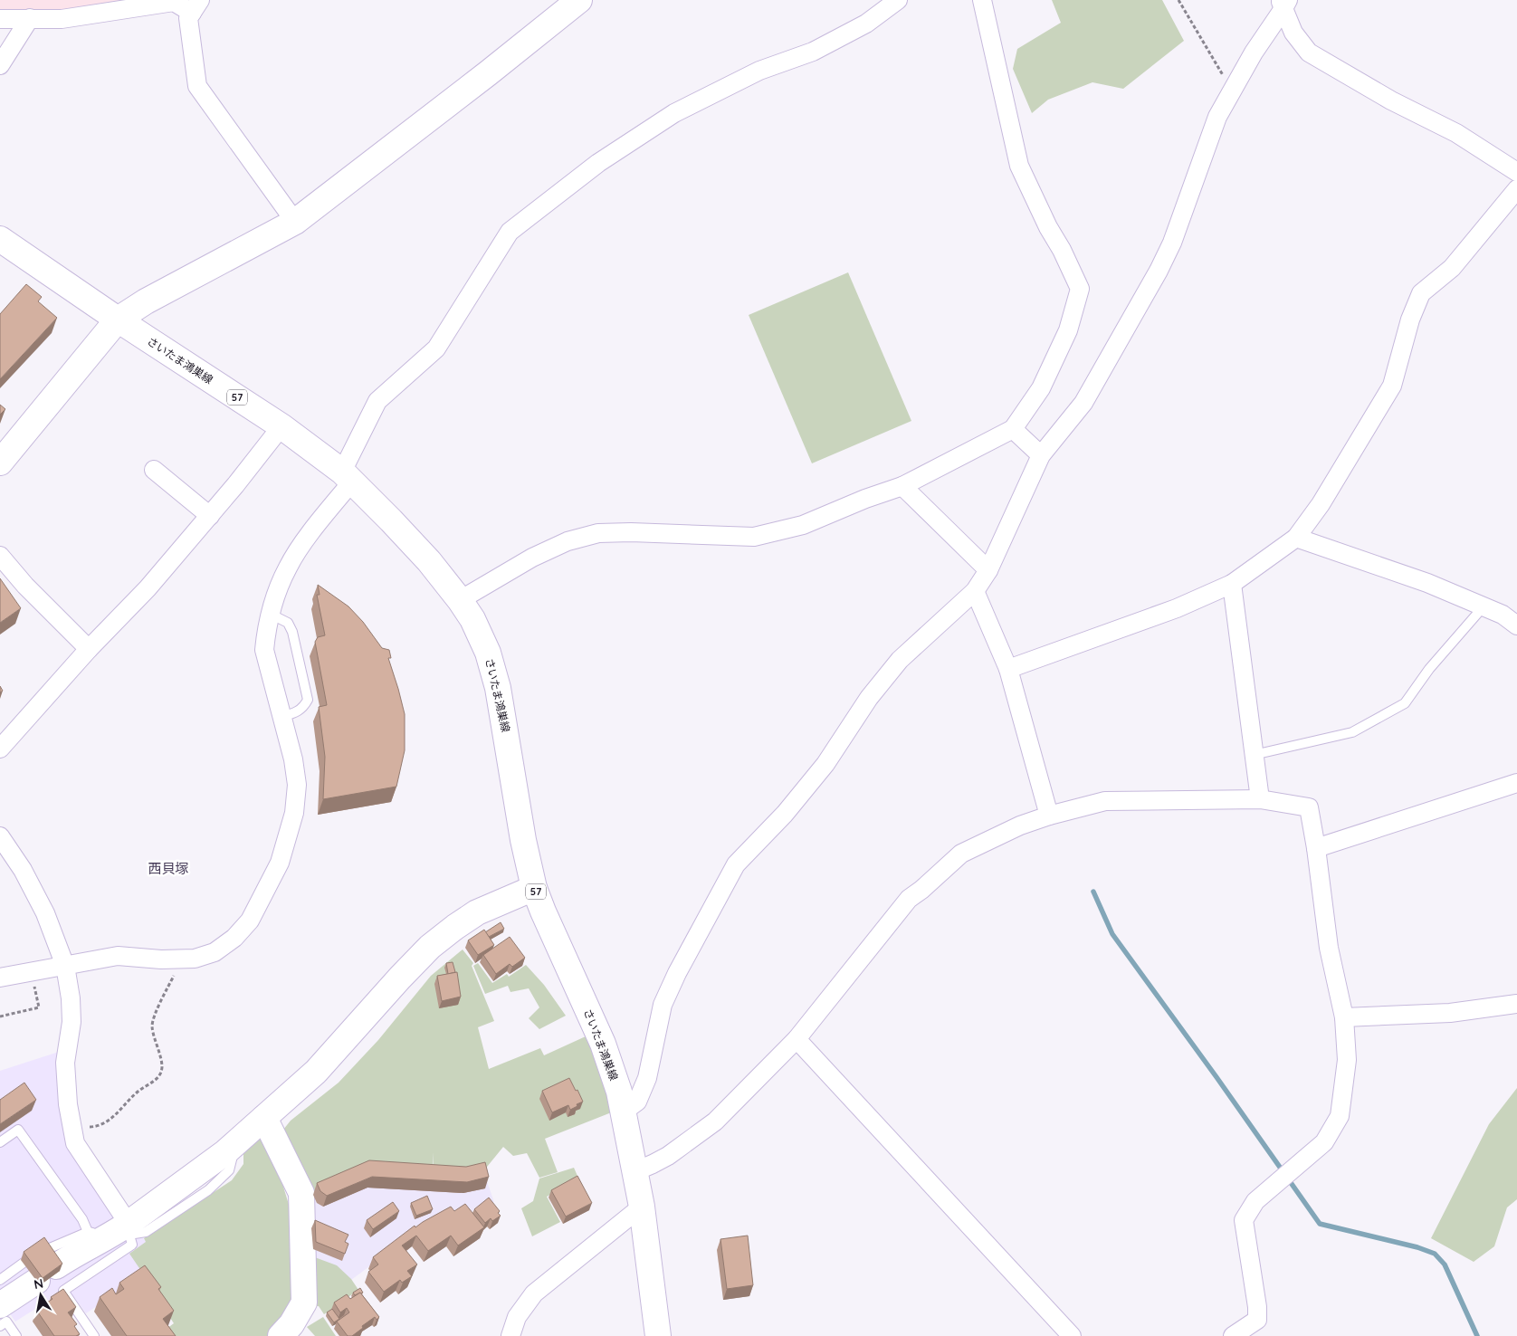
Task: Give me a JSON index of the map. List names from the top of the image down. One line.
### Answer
{"streets":{"street":["さいたま鴻巣線","57"]},"districts":["西貝塚"],"north":"top"}
